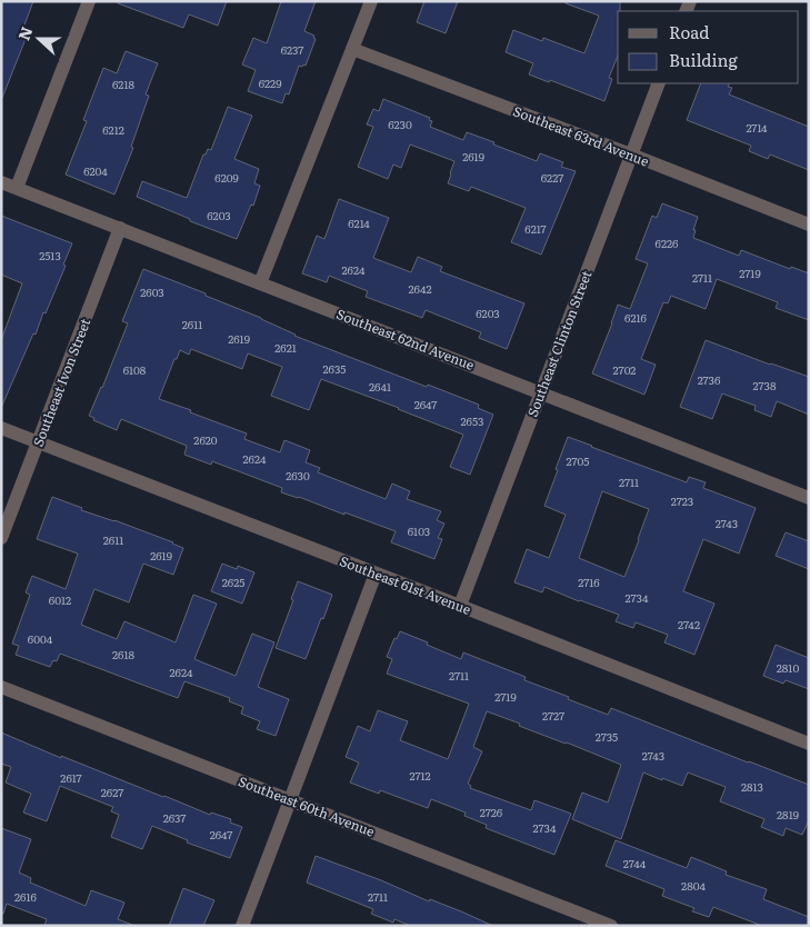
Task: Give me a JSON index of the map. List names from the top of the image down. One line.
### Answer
{"streets":{"street":["Southeast 63rd Avenue","Southeast 62nd Avenue","Southeast Clinton Street","Southeast Ivon Street","Southeast 61st Avenue","Southeast 60th Avenue"]},"crossings":[["Southeast 63rd Avenue","Southeast Clinton Street"],["Southeast 62nd Avenue","Southeast Clinton Street"],["Southeast 62nd Avenue","Southeast Ivon Street"],["Southeast Clinton Street","Southeast 61st Avenue"],["Southeast Ivon Street","Southeast 61st Avenue"]],"house_numbers":["6237","6229","6218","6230","2714","6212","2619","6204","6209","6227","6203","6214","6217","6226","2513","2624","2719","2711","2642","2603","6203","6216","2611","2619","2621","2635","6108","2702","2736","2738","2641","2647","2653","2620","2624","2705","2630","2711","2723","2743","6103","2611","2619","2625","2716","2734","6012","2742","6004","2618","2810","2624","2711","2719","2727","2735","2743","2712","2617","2813","2627","2726","2819","2637","2734","2647","2744","2804","2616","2711"],"legend":["Road","Building"],"north":"left"}
